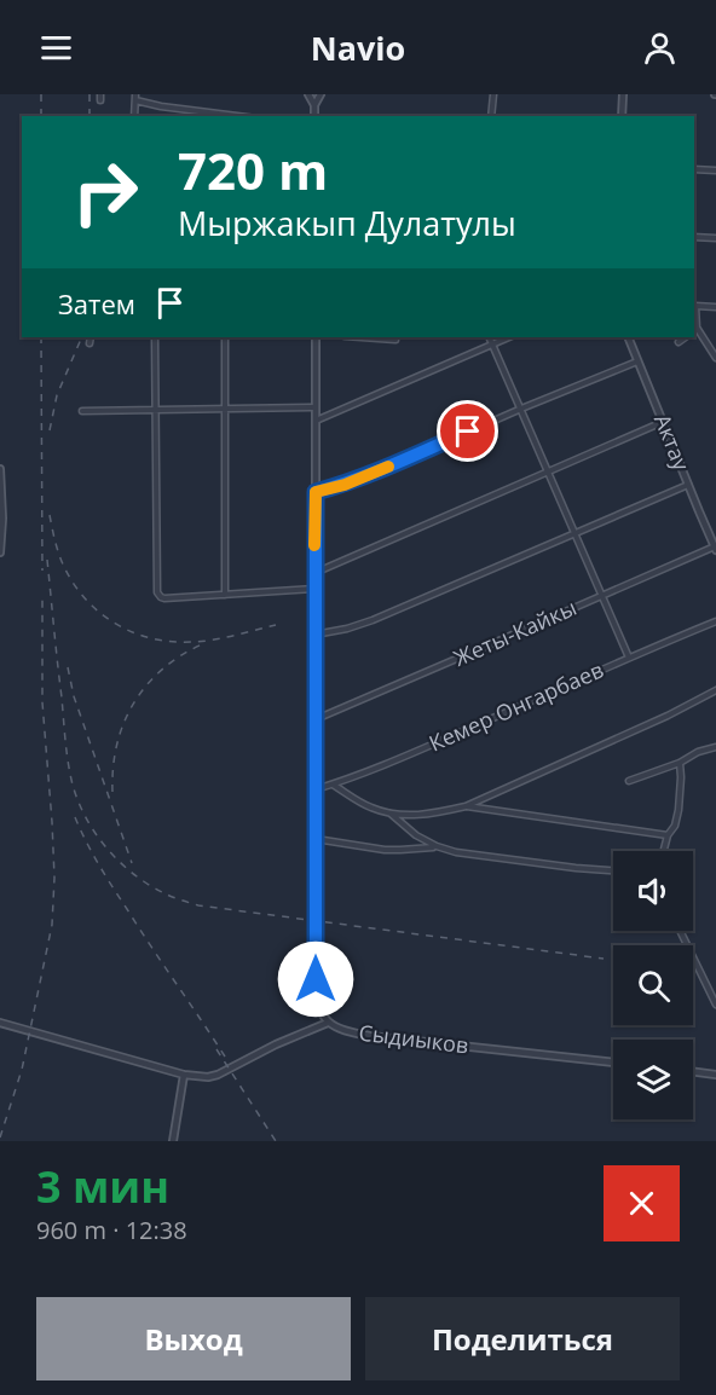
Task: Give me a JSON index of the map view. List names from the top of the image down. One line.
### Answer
{"streets":{"street":["Актау","Жеты-Кайкы","Кемер Онгарбаев","Сыдиыков"]},"crossings":[["Актау","Жеты-Кайкы"],["Жеты-Кайкы","Сыдиыков"],["Кемер Онгарбаев","Сыдиыков"]],"page":{"header":"Navio","turn":["720 m","Мыржакып Дулатулы"],"then":"Затем","heading":["3 мин","960 m · 12:38"],"buttons":["Выход","Поделиться"]}}
